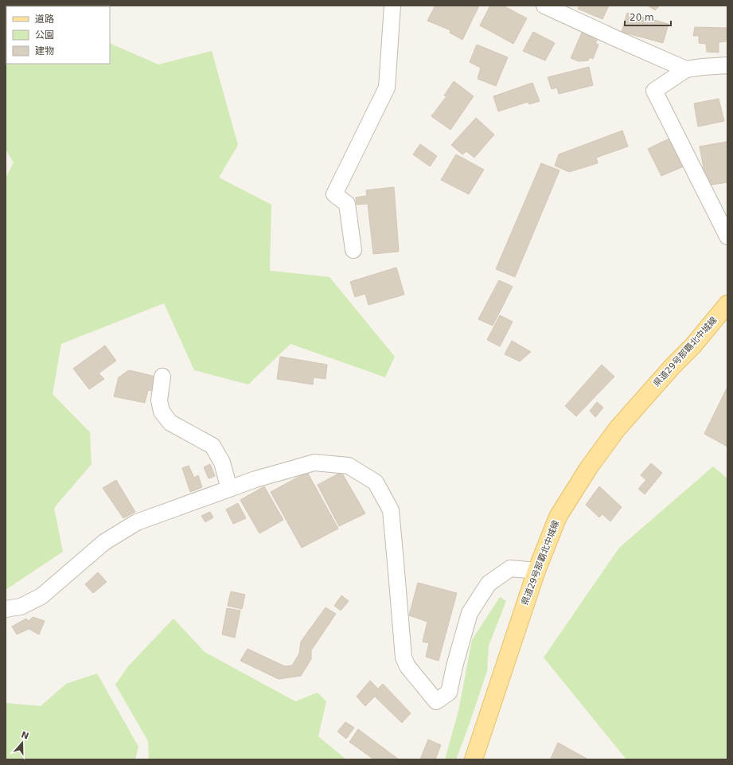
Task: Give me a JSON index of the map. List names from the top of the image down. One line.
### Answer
{"streets":{"main road":["県道29号那覇北中城線"]},"legend":["道路","公園","建物"],"scale_bar":"20 m","north":"top"}
